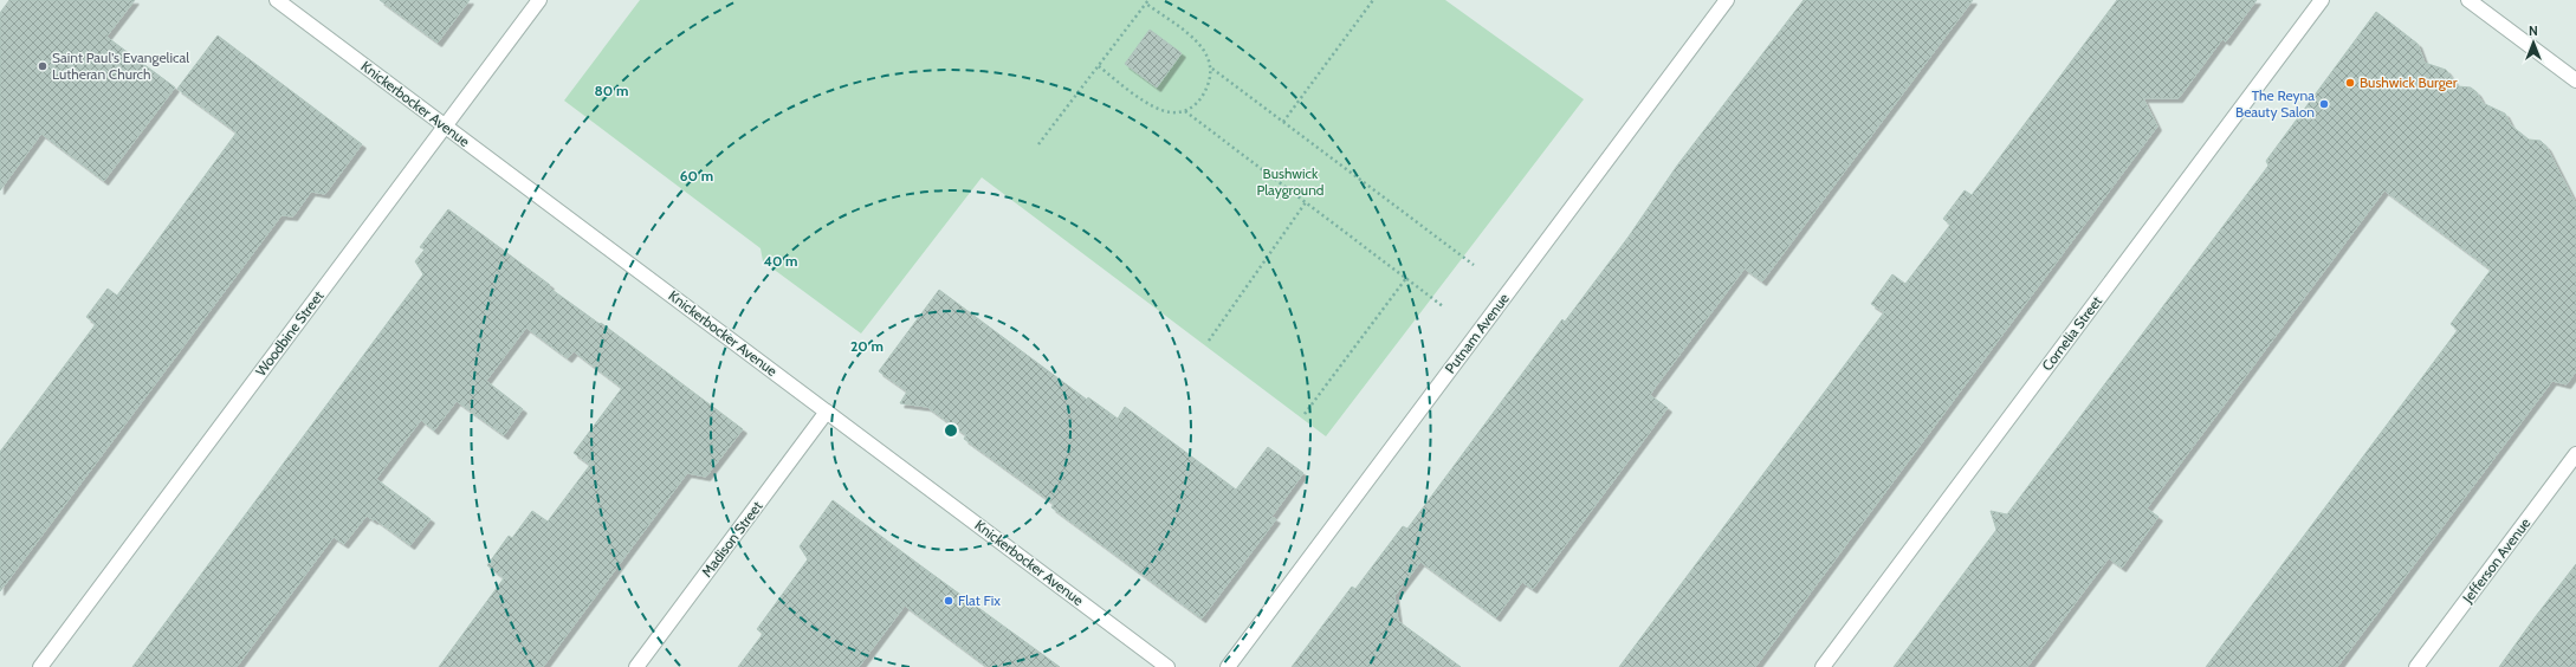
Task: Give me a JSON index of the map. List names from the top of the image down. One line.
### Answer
{"streets":{"street":["Knickerbocker Avenue","Woodbine Street","Putnam Avenue","Cornelia Street","Madison Street","Jefferson Avenue"]},"crossings":[["Knickerbocker Avenue","Woodbine Street"],["Knickerbocker Avenue","Madison Street"]],"parks":["Bushwick Playground"],"places":["Saint Paul's Evangelical Lutheran Church","Bushwick Burger","The Reyna Beauty Salon","Flat Fix"],"north":"top","rings":["80 m","60 m","40 m","20 m"]}
